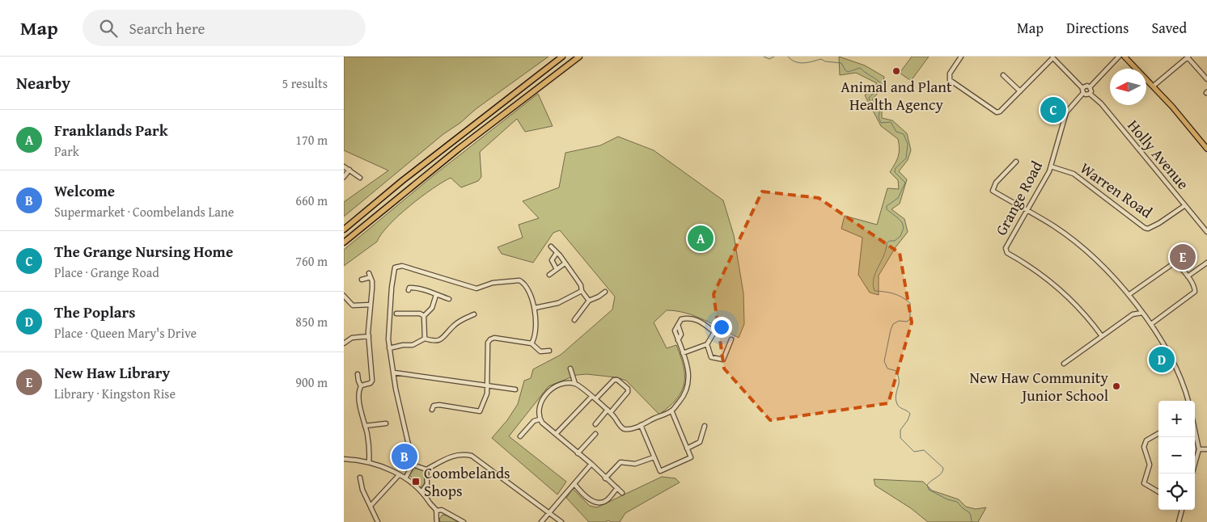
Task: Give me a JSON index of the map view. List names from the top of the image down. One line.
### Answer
{"streets":{"street":["Holly Avenue","Warren Road","Grange Road"]},"crossings":[["Holly Avenue","Warren Road"],["Holly Avenue","Grange Road"],["Warren Road","Grange Road"]],"places":{"other":["Animal and Plant Health Agency","New Haw Community Junior School"],"transit":["Coombelands Shops"]},"north":"left","page":{"header":"Map","search":"Search here","nav":["Map","Directions","Saved"],"heading":["Nearby","5 results"],"pins":["C","A","E","D","B"],"list":[{"mark":"A","name":"Franklands Park","note":"Park","value":"170 m"},{"mark":"B","name":"Welcome","note":"Supermarket · Coombelands Lane","value":"660 m"},{"mark":"C","name":"The Grange Nursing Home","note":"Place · Grange Road","value":"760 m"},{"mark":"D","name":"The Poplars","note":"Place · Queen Mary's Drive","value":"850 m"},{"mark":"E","name":"New Haw Library","note":"Library · Kingston Rise","value":"900 m"}],"map_buttons":["+","−"]}}
